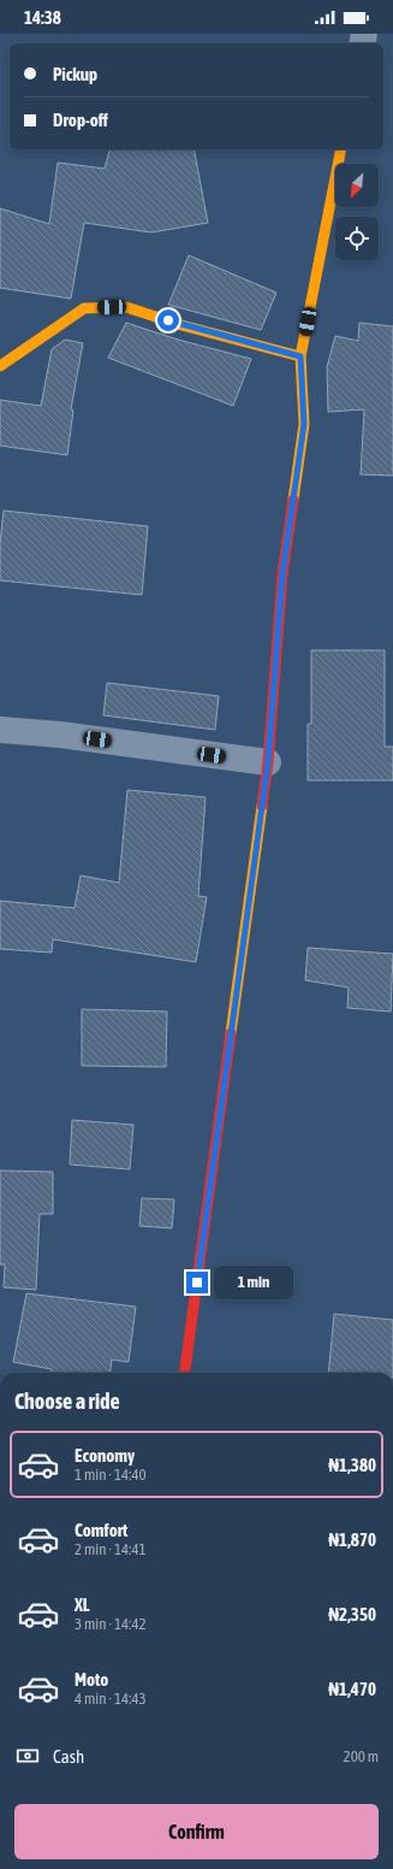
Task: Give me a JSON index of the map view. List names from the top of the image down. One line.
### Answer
{"north":"bottom left","page":{"status":"14:38","banner":["Pickup","Drop-off"],"bubble":"1 min","heading":"Choose a ride","list":[{"name":"Economy","note":"1 min · 14:40","value":"₦1,380"},{"name":"Comfort","note":"2 min · 14:41","value":"₦1,870"},{"name":"XL","note":"3 min · 14:42","value":"₦2,350"},{"name":"Moto","note":"4 min · 14:43","value":"₦1,470"}],"pay":["Cash","200 m"],"buttons":"Confirm"}}
